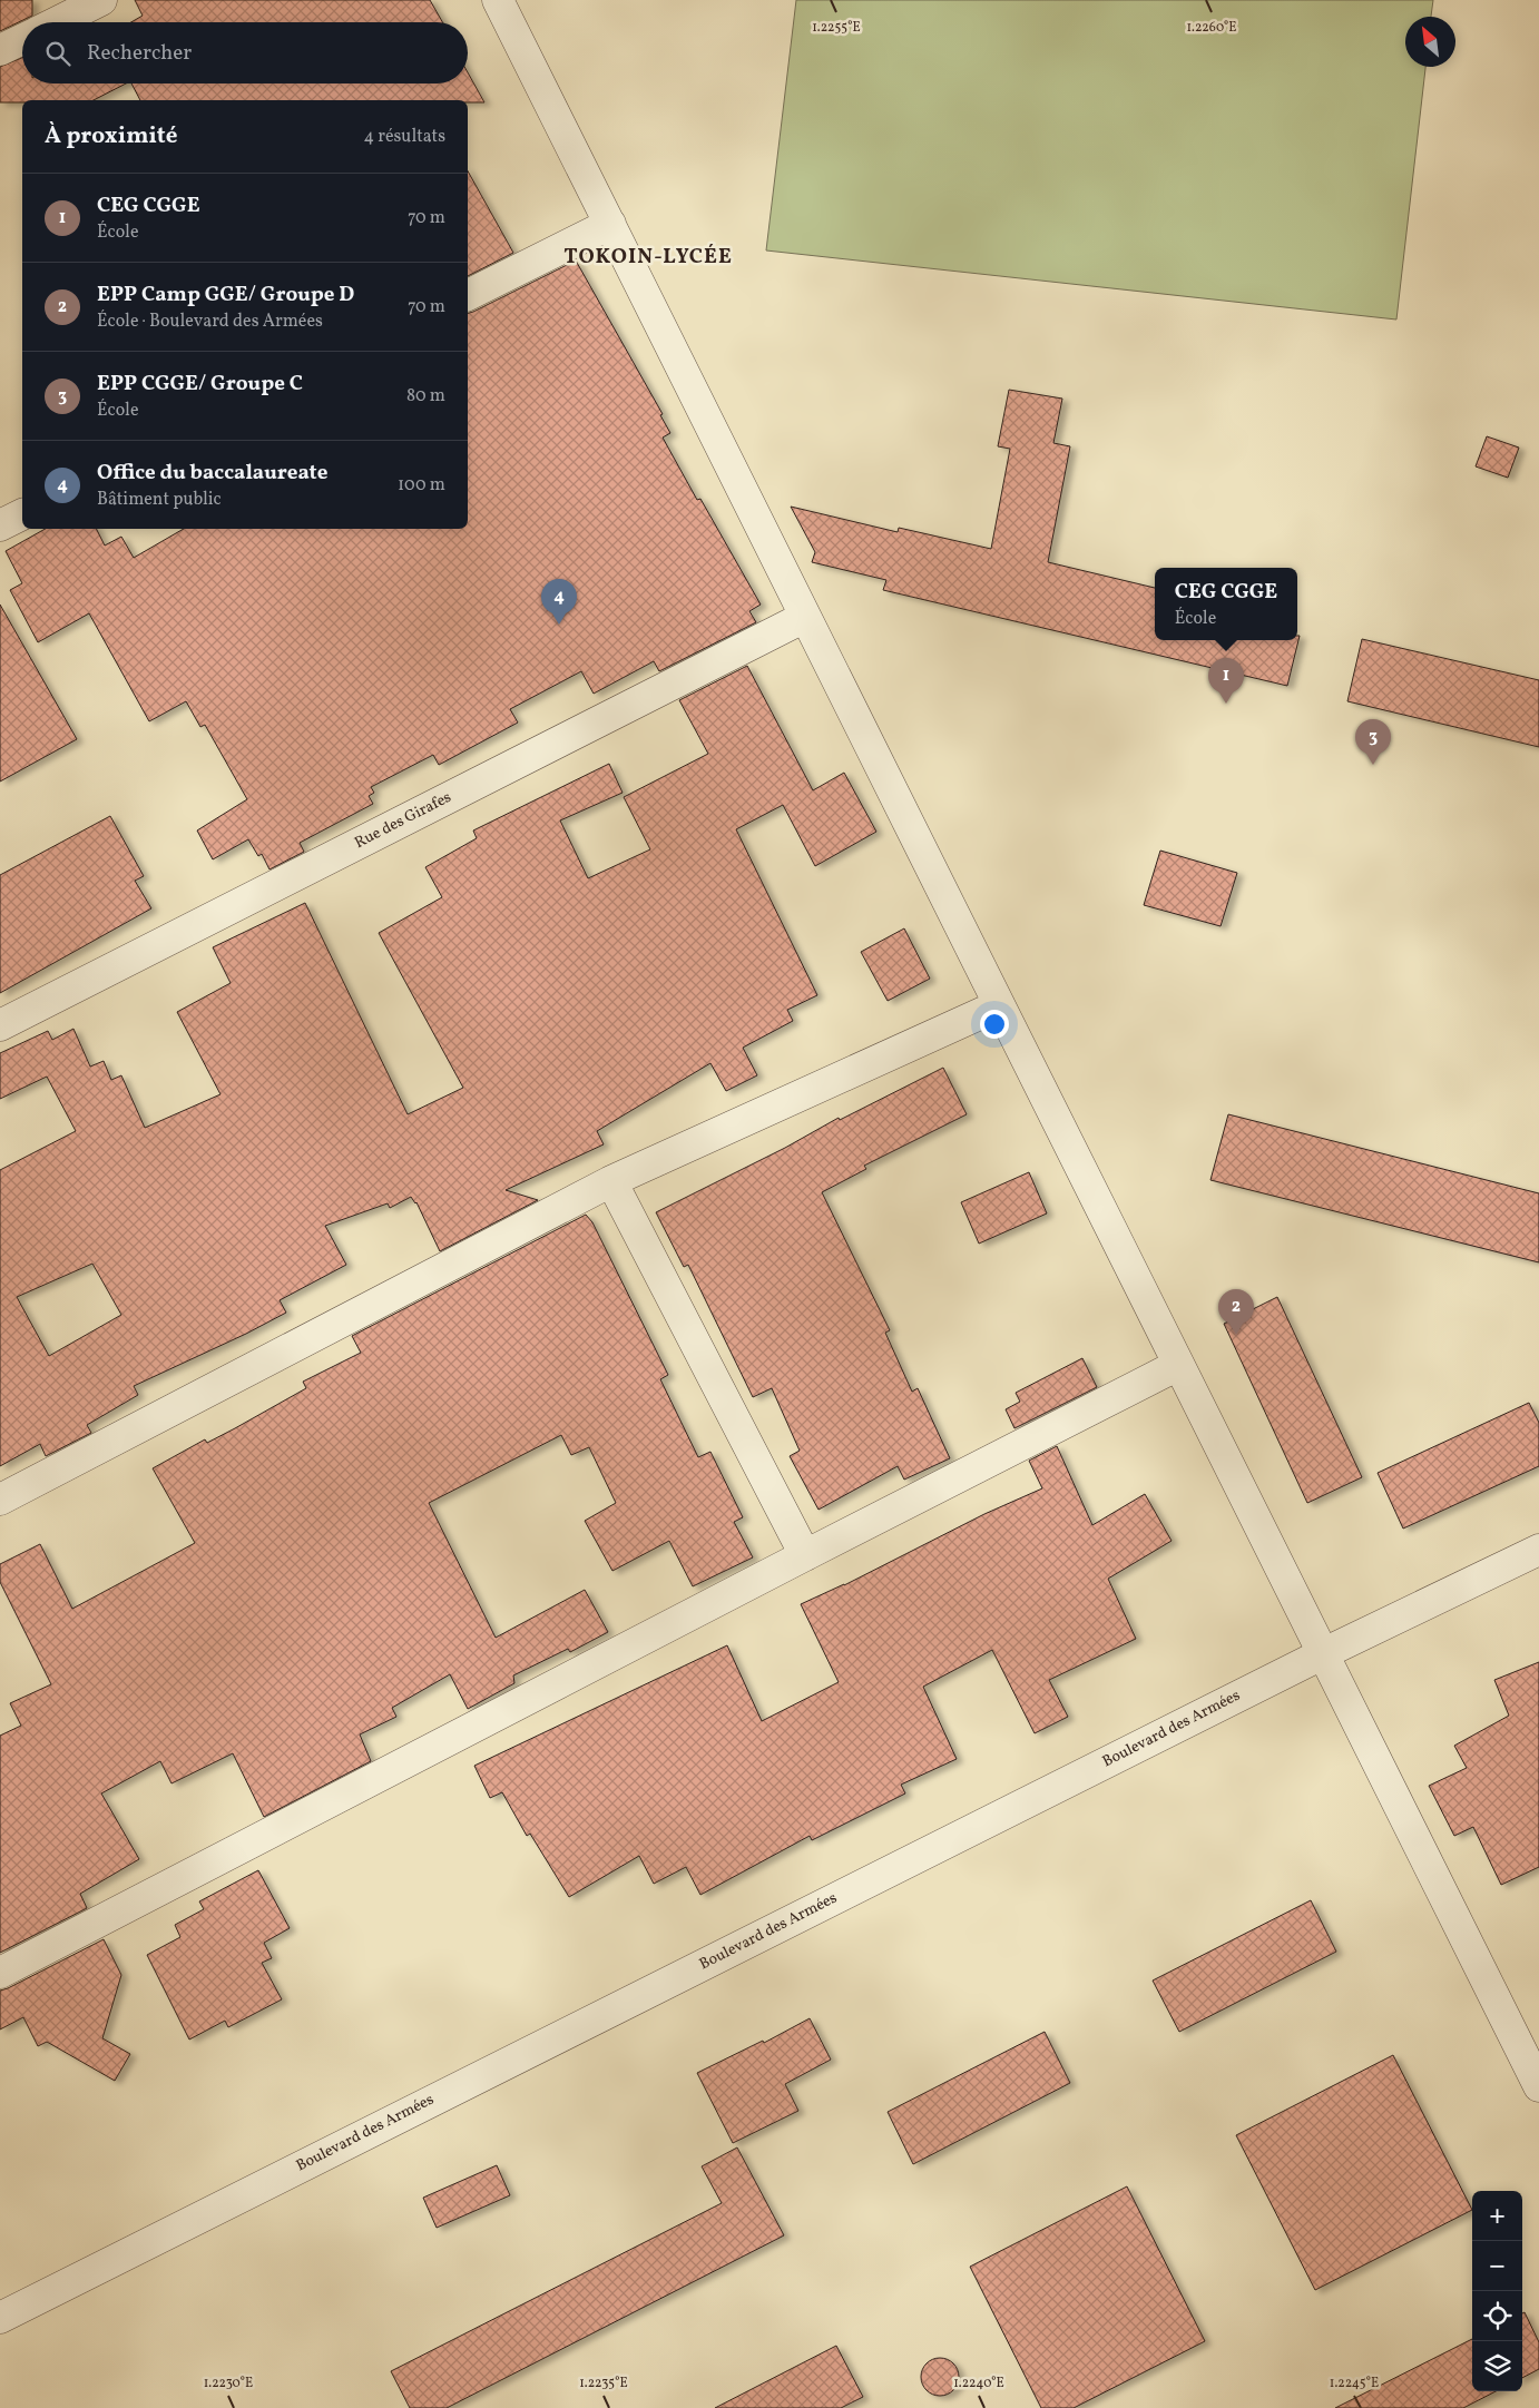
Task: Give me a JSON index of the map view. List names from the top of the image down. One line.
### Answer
{"streets":{"street":["Rue des Girafes","Boulevard des Armées"]},"districts":["TOKOIN-LYCÉE"],"north":"top left","page":{"search":"Rechercher","heading":["À proximité","4 résultats"],"list":[{"mark":"1","name":"CEG CGGE","note":"École","value":"70 m"},{"mark":"2","name":"EPP Camp GGE/ Groupe D","note":"École · Boulevard des Armées","value":"70 m"},{"mark":"3","name":"EPP CGGE/ Groupe C","note":"École","value":"80 m"},{"mark":"4","name":"Office du baccalaureate","note":"Bâtiment public","value":"100 m"}],"popup":["CEG CGGE","École"],"pins":["4","1","3","2"],"map_buttons":["+","−"]},"coordinates":["1.2255°E","1.2260°E","1.2230°E","1.2235°E","1.2240°E","1.2245°E"]}
